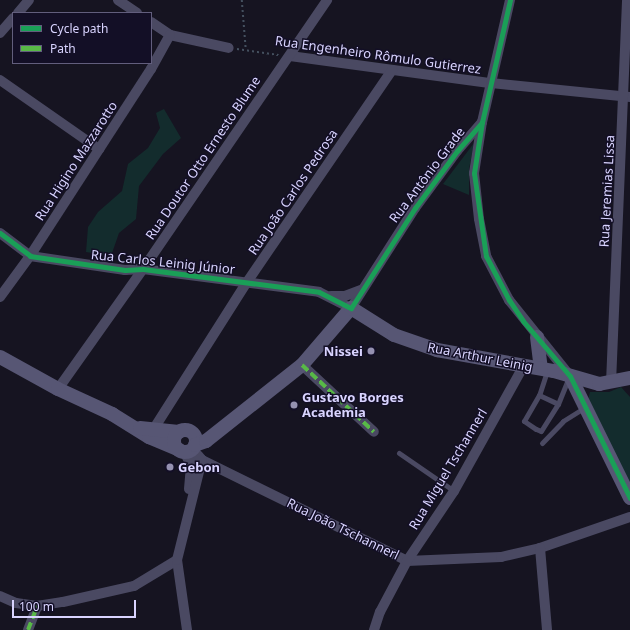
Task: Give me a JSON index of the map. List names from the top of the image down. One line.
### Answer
{"streets":{"main road":["Rua Antônio Grade","Rua Arthur Leinig","Rua João Tschannerl"],"street":["Rua Engenheiro Rômulo Gutierrez","Rua Doutor Otto Ernesto Blume","Rua Higino Mazzarotto","Rua Jeremias Lissa","Rua João Carlos Pedrosa","Rua Carlos Leinig Júnior","Rua Miguel Tschannerl"]},"crossings":[["Rua Engenheiro Rômulo Gutierrez","Rua Doutor Otto Ernesto Blume"],["Rua Engenheiro Rômulo Gutierrez","Rua Antônio Grade"],["Rua Engenheiro Rômulo Gutierrez","Rua Jeremias Lissa"],["Rua Engenheiro Rômulo Gutierrez","Rua João Carlos Pedrosa"],["Rua Doutor Otto Ernesto Blume","Rua Carlos Leinig Júnior"],["Rua Doutor Otto Ernesto Blume","Rua João Tschannerl"],["Rua Higino Mazzarotto","Rua Carlos Leinig Júnior"],["Rua Antônio Grade","Rua Carlos Leinig Júnior"],["Rua Antônio Grade","Rua Arthur Leinig"],["Rua Antônio Grade","Rua João Tschannerl"],["Rua Jeremias Lissa","Rua Arthur Leinig"],["Rua João Carlos Pedrosa","Rua Carlos Leinig Júnior"],["Rua João Carlos Pedrosa","Rua João Tschannerl"],["Rua Carlos Leinig Júnior","Rua Arthur Leinig"],["Rua Arthur Leinig","Rua Miguel Tschannerl"],["Rua Miguel Tschannerl","Rua João Tschannerl"]],"places":["Nissei","Gustavo Borges Academia","Gebon"],"legend":["Cycle path","Path"],"scale_bar":"100 m"}
